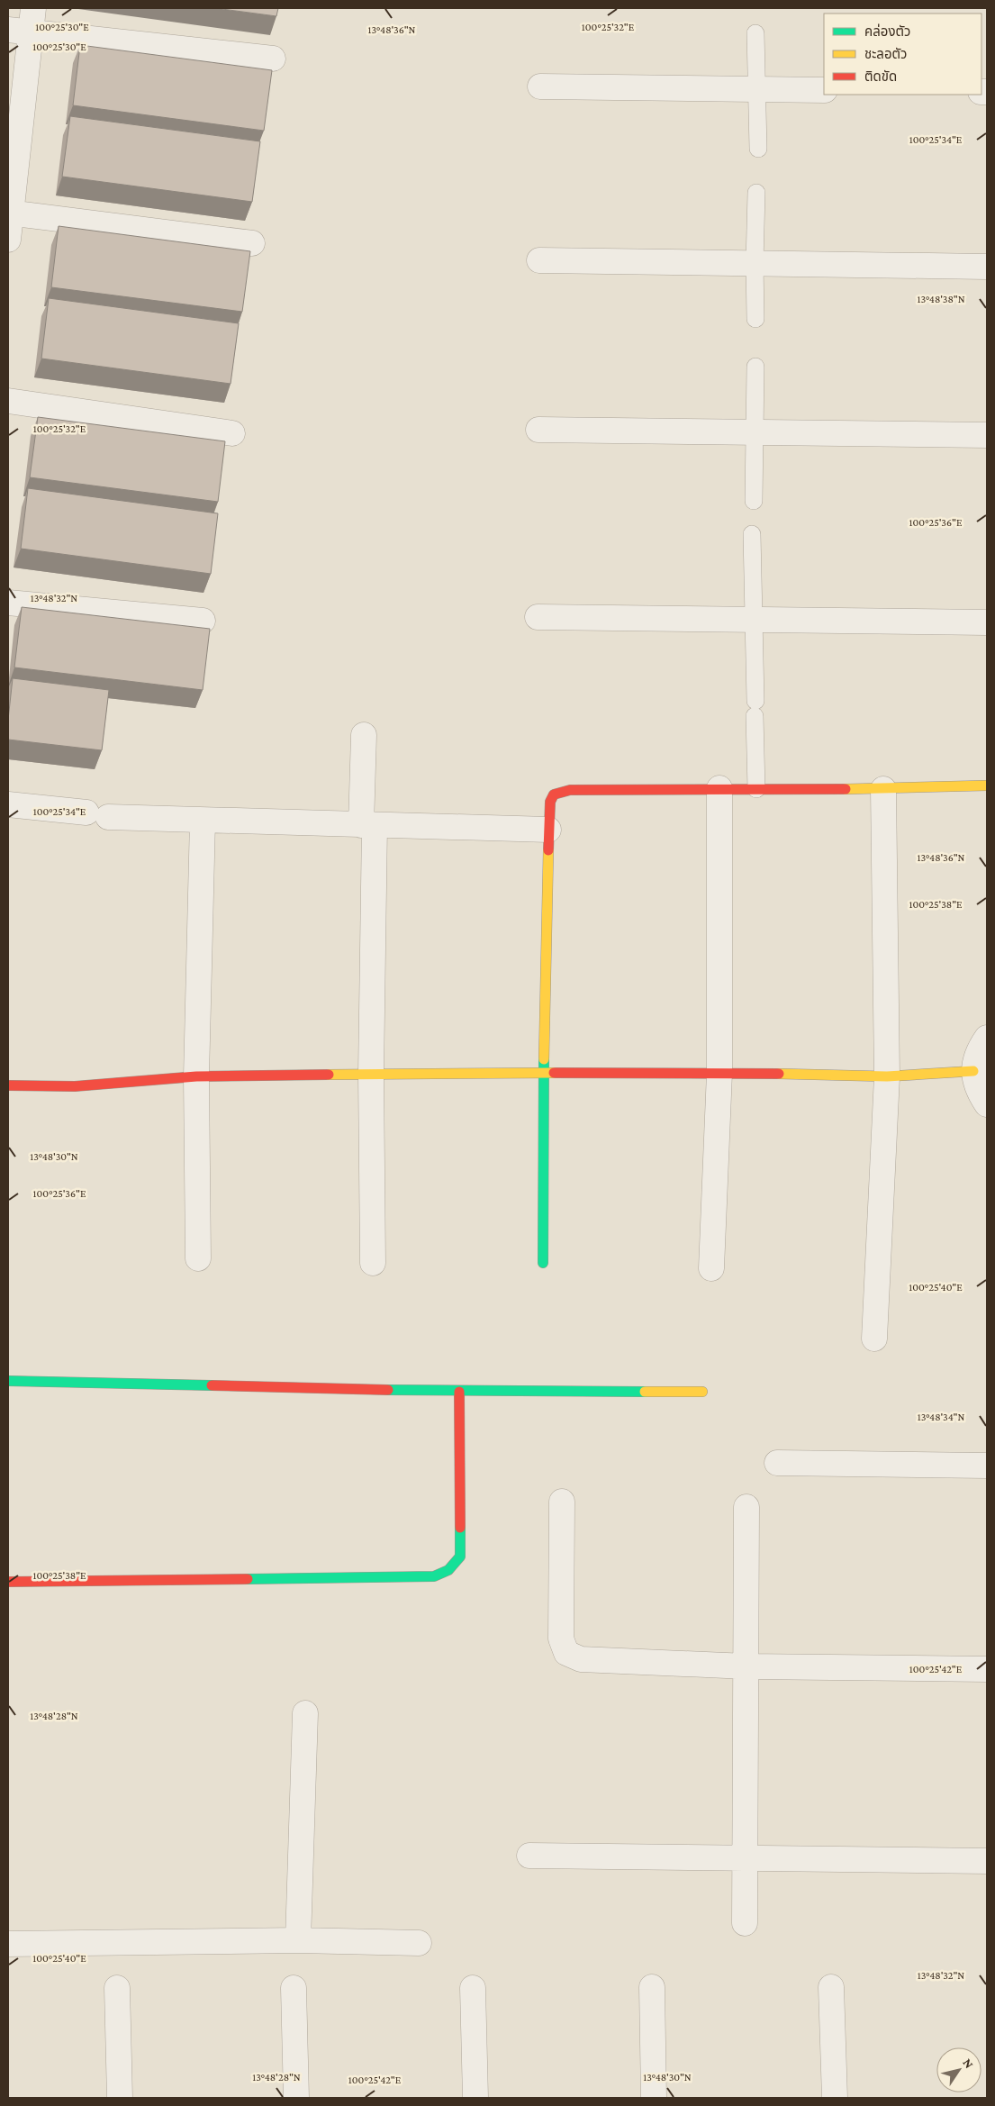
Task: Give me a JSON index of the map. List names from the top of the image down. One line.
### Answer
{"legend":["คล่องตัว","ชะลอตัว","ติดขัด"],"north":"top right","coordinates":["100°25'30\"E","100°25'32\"E","13°48'36\"N","100°25'34\"E","13°48'38\"N","100°25'36\"E","13°48'32\"N","100°25'38\"E","13°48'30\"N","100°25'40\"E","13°48'34\"N","100°25'42\"E","13°48'28\"N"]}
